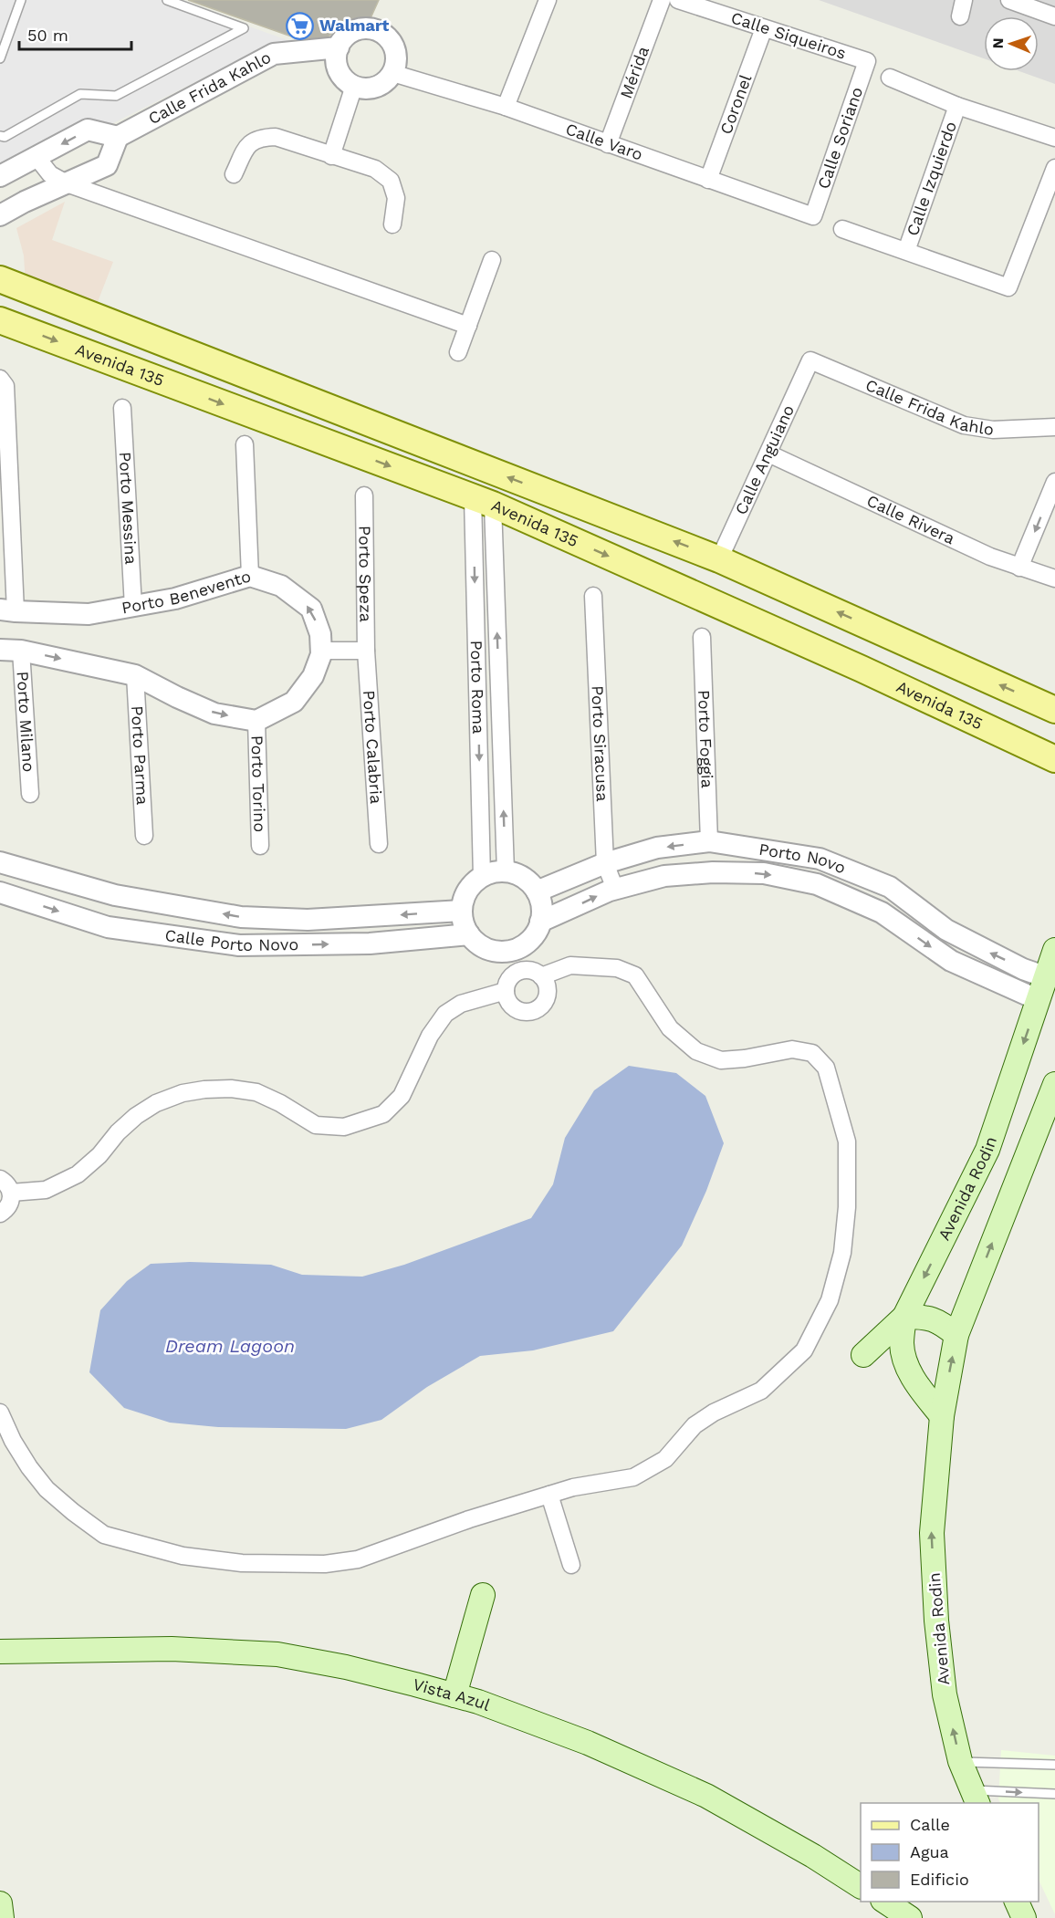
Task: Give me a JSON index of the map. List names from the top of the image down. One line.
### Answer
{"streets":{"main road":["Avenida 135","Avenida Rodin","Vista Azul"],"street":["Calle Siqueiros","Mérida","Calle Frida Kahlo","Coronel","Calle Soriano","Calle Varo","Calle Izquierdo","Calle Anguiano","Porto Messina","Calle Rivera","Porto Speza","Porto Benevento","Porto Roma","Porto Milano","Porto Foggia","Porto Siracusa","Porto Calabria","Porto Parma","Porto Torino","Porto Novo","Calle Porto Novo"]},"crossings":[["Calle Siqueiros","Coronel"],["Calle Siqueiros","Calle Soriano"],["Mérida","Calle Varo"],["Calle Frida Kahlo","Calle Varo"],["Calle Frida Kahlo","Calle Anguiano"],["Coronel","Calle Varo"],["Calle Soriano","Calle Varo"],["Avenida 135","Calle Anguiano"],["Avenida 135","Porto Roma"],["Calle Anguiano","Calle Rivera"],["Porto Messina","Porto Benevento"],["Porto Speza","Porto Calabria"],["Porto Benevento","Porto Torino"],["Porto Roma","Porto Novo"],["Porto Roma","Calle Porto Novo"],["Porto Foggia","Porto Novo"],["Porto Siracusa","Porto Novo"],["Porto Novo","Calle Porto Novo"],["Porto Novo","Avenida Rodin"]],"water":["Dream Lagoon"],"places":{"supermarket":["Walmart"]},"legend":["Calle","Agua","Edificio"],"scale_bar":"50 m","north":"left"}
